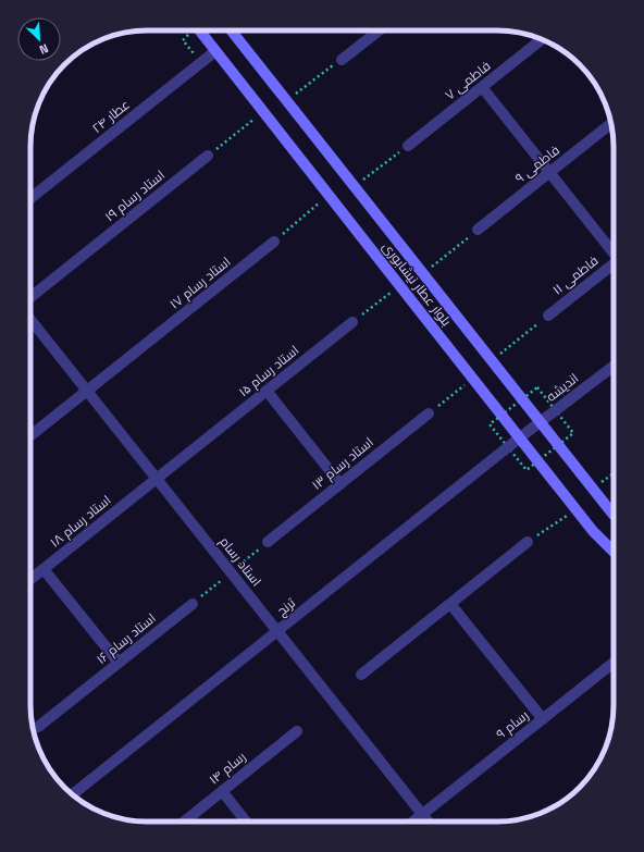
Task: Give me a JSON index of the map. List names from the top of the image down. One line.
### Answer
{"streets":{"street":["فاطمی ۷","عطار ۲۴","فاطمی ۹","استاد رسام ۱۹","فاطمی ۱۱","استاد رسام ۱۷","بلوار عطار نیشابوری","استاد رسام ۱۵","اندیشه","استاد رسام ۱۳","استاد رسام ۱۸","استاد رسام","ترنج","استاد رسام ۱۶","رسام ۹","رسام ۱۴"]},"crossings":[["عطار ۲۴","بلوار عطار نیشابوری"],["استاد رسام ۱۷","استاد رسام"],["بلوار عطار نیشابوری","اندیشه"],["بلوار عطار نیشابوری","ترنج"],["استاد رسام ۱۵","استاد رسام ۱۸"],["استاد رسام ۱۵","استاد رسام"],["اندیشه","ترنج"],["استاد رسام ۱۸","استاد رسام"],["استاد رسام","ترنج"],["استاد رسام","رسام ۹"]],"north":"bottom right"}
